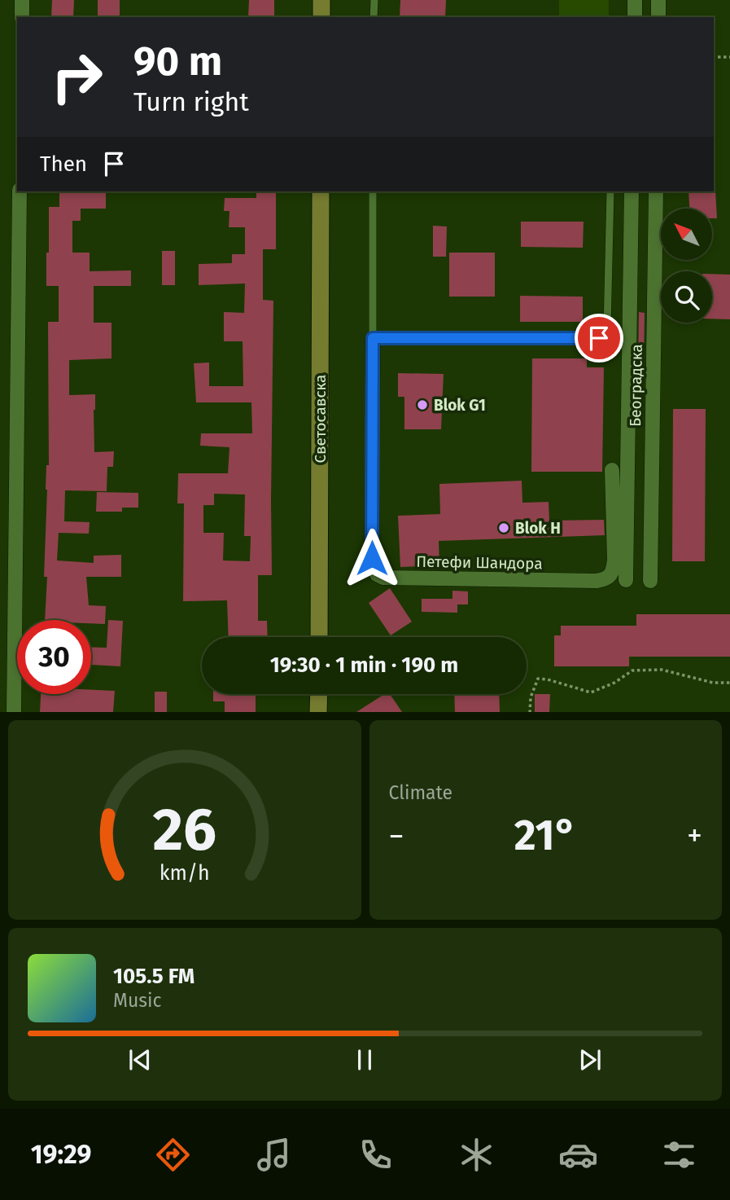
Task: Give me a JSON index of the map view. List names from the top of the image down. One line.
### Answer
{"streets":{"street":["Београдска","Светосавска","Петефи Шандора"]},"places":["Blok G1","Blok H"],"north":"top left","page":{"turn":["90 m","Turn right"],"then":"Then","limit":"30","trip":"19:30 · 1 min · 190 m","tile":"Climate","heat":["−","21°","+"],"song":["105.5 FM","Music"],"tabs":"19:29","gauge":["26","km/h"]}}
